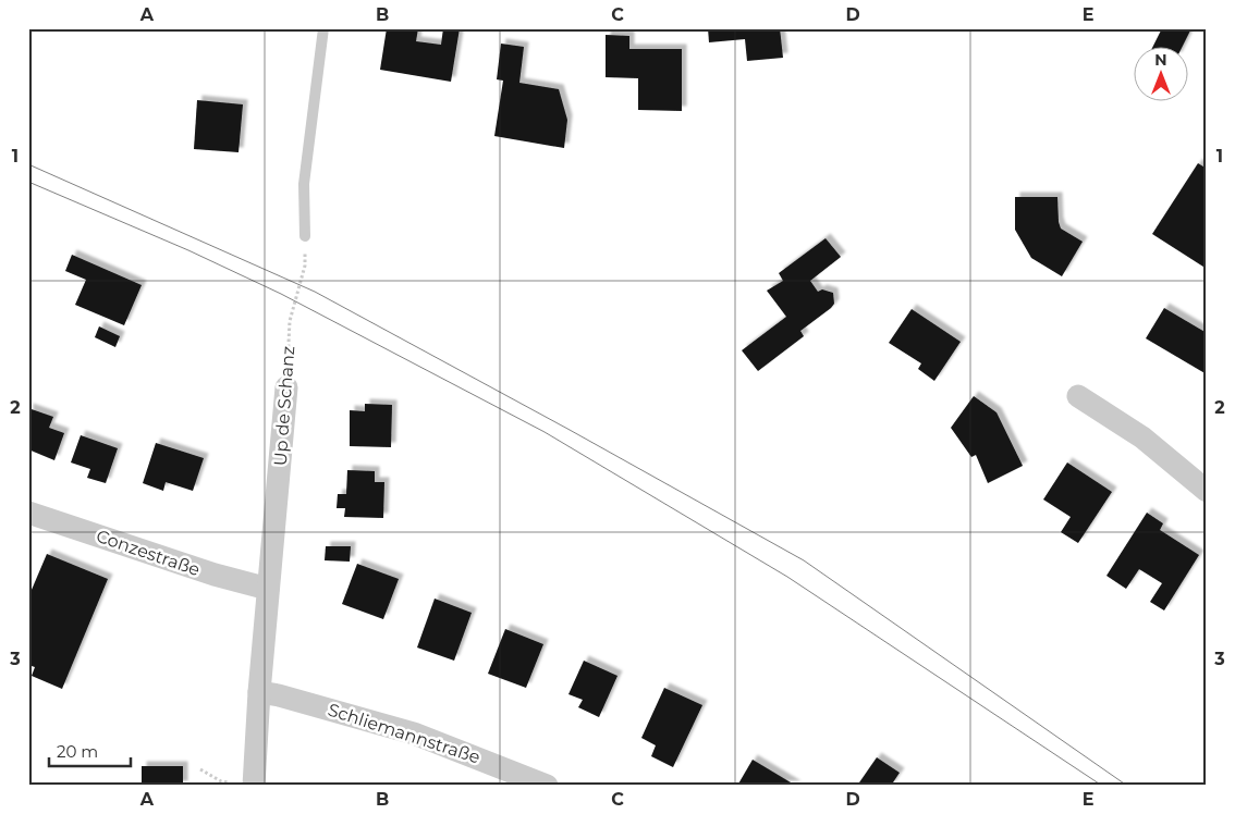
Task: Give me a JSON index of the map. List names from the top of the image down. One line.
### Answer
{"streets":{"street":["Up de Schanz","Conzestraße","Schliemannstraße"]},"crossings":[["Up de Schanz","Conzestraße"],["Up de Schanz","Schliemannstraße"]],"scale_bar":"20 m","north":"top","grid":{"columns":["A","B","C","D","E"],"rows":["1","2","3"]}}
